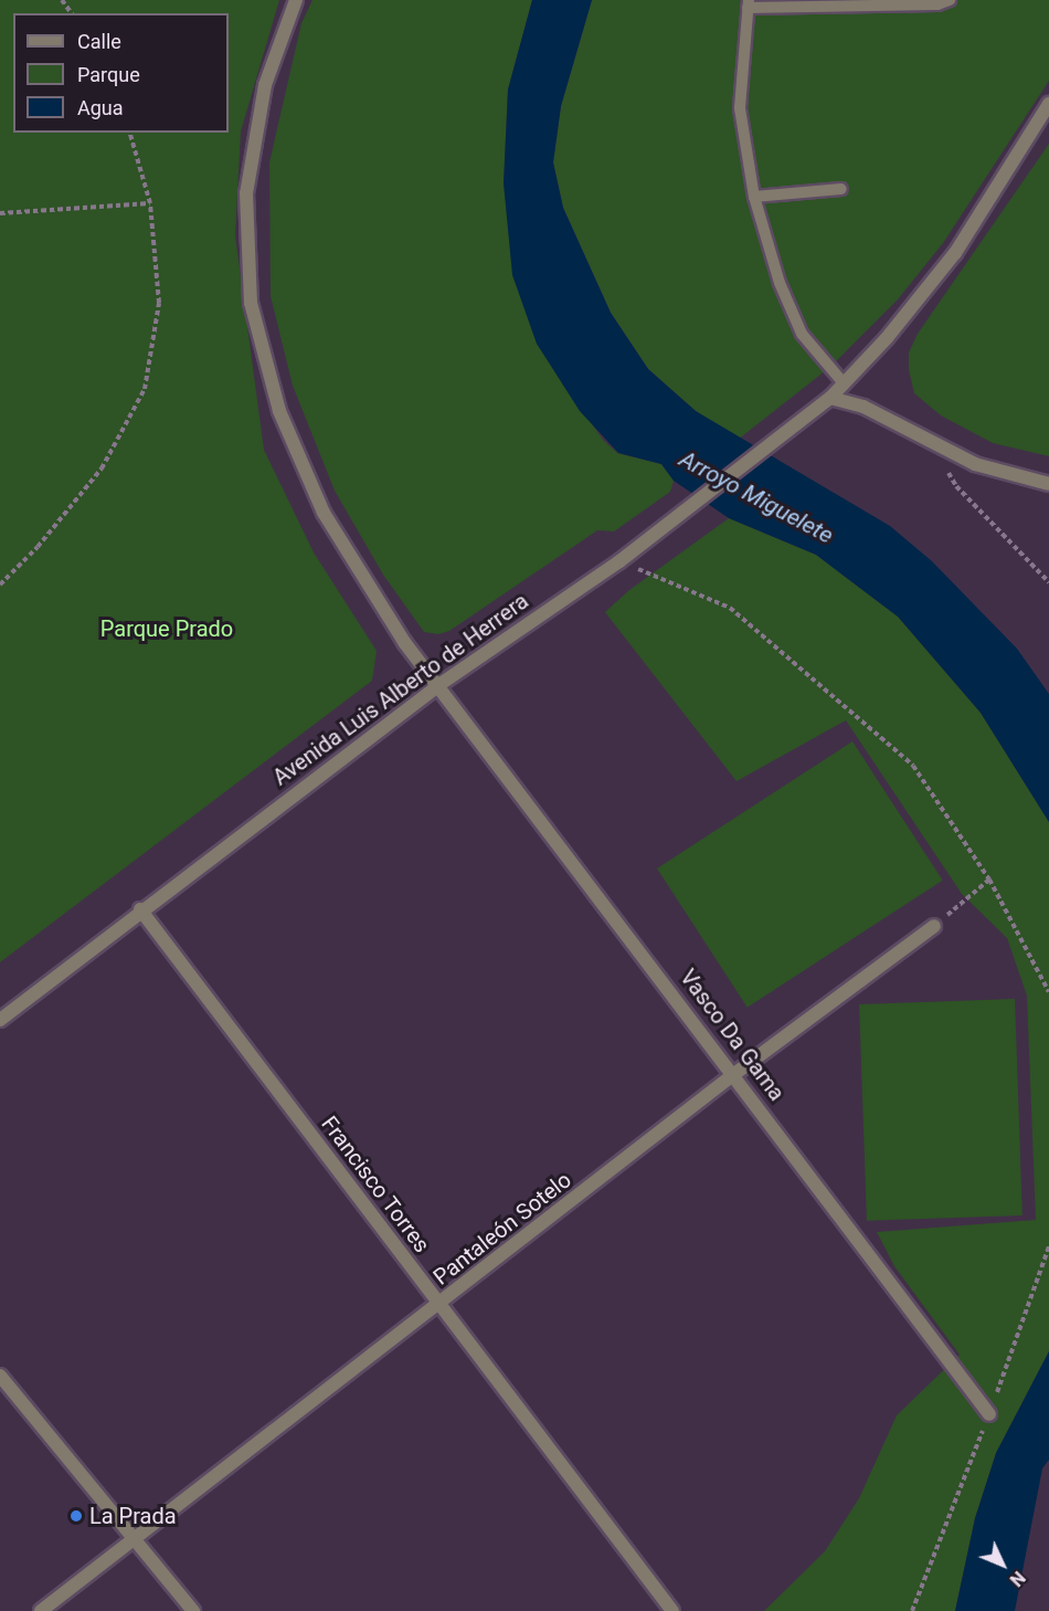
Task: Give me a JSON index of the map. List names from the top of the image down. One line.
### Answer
{"streets":{"street":["Avenida Luis Alberto de Herrera","Vasco Da Gama","Francisco Torres","Pantaleón Sotelo"]},"crossings":[["Avenida Luis Alberto de Herrera","Vasco Da Gama"],["Avenida Luis Alberto de Herrera","Francisco Torres"],["Vasco Da Gama","Pantaleón Sotelo"],["Francisco Torres","Pantaleón Sotelo"]],"water":["Arroyo Miguelete"],"parks":["Parque Prado"],"places":["La Prada"],"legend":["Calle","Parque","Agua"],"north":"bottom right"}
